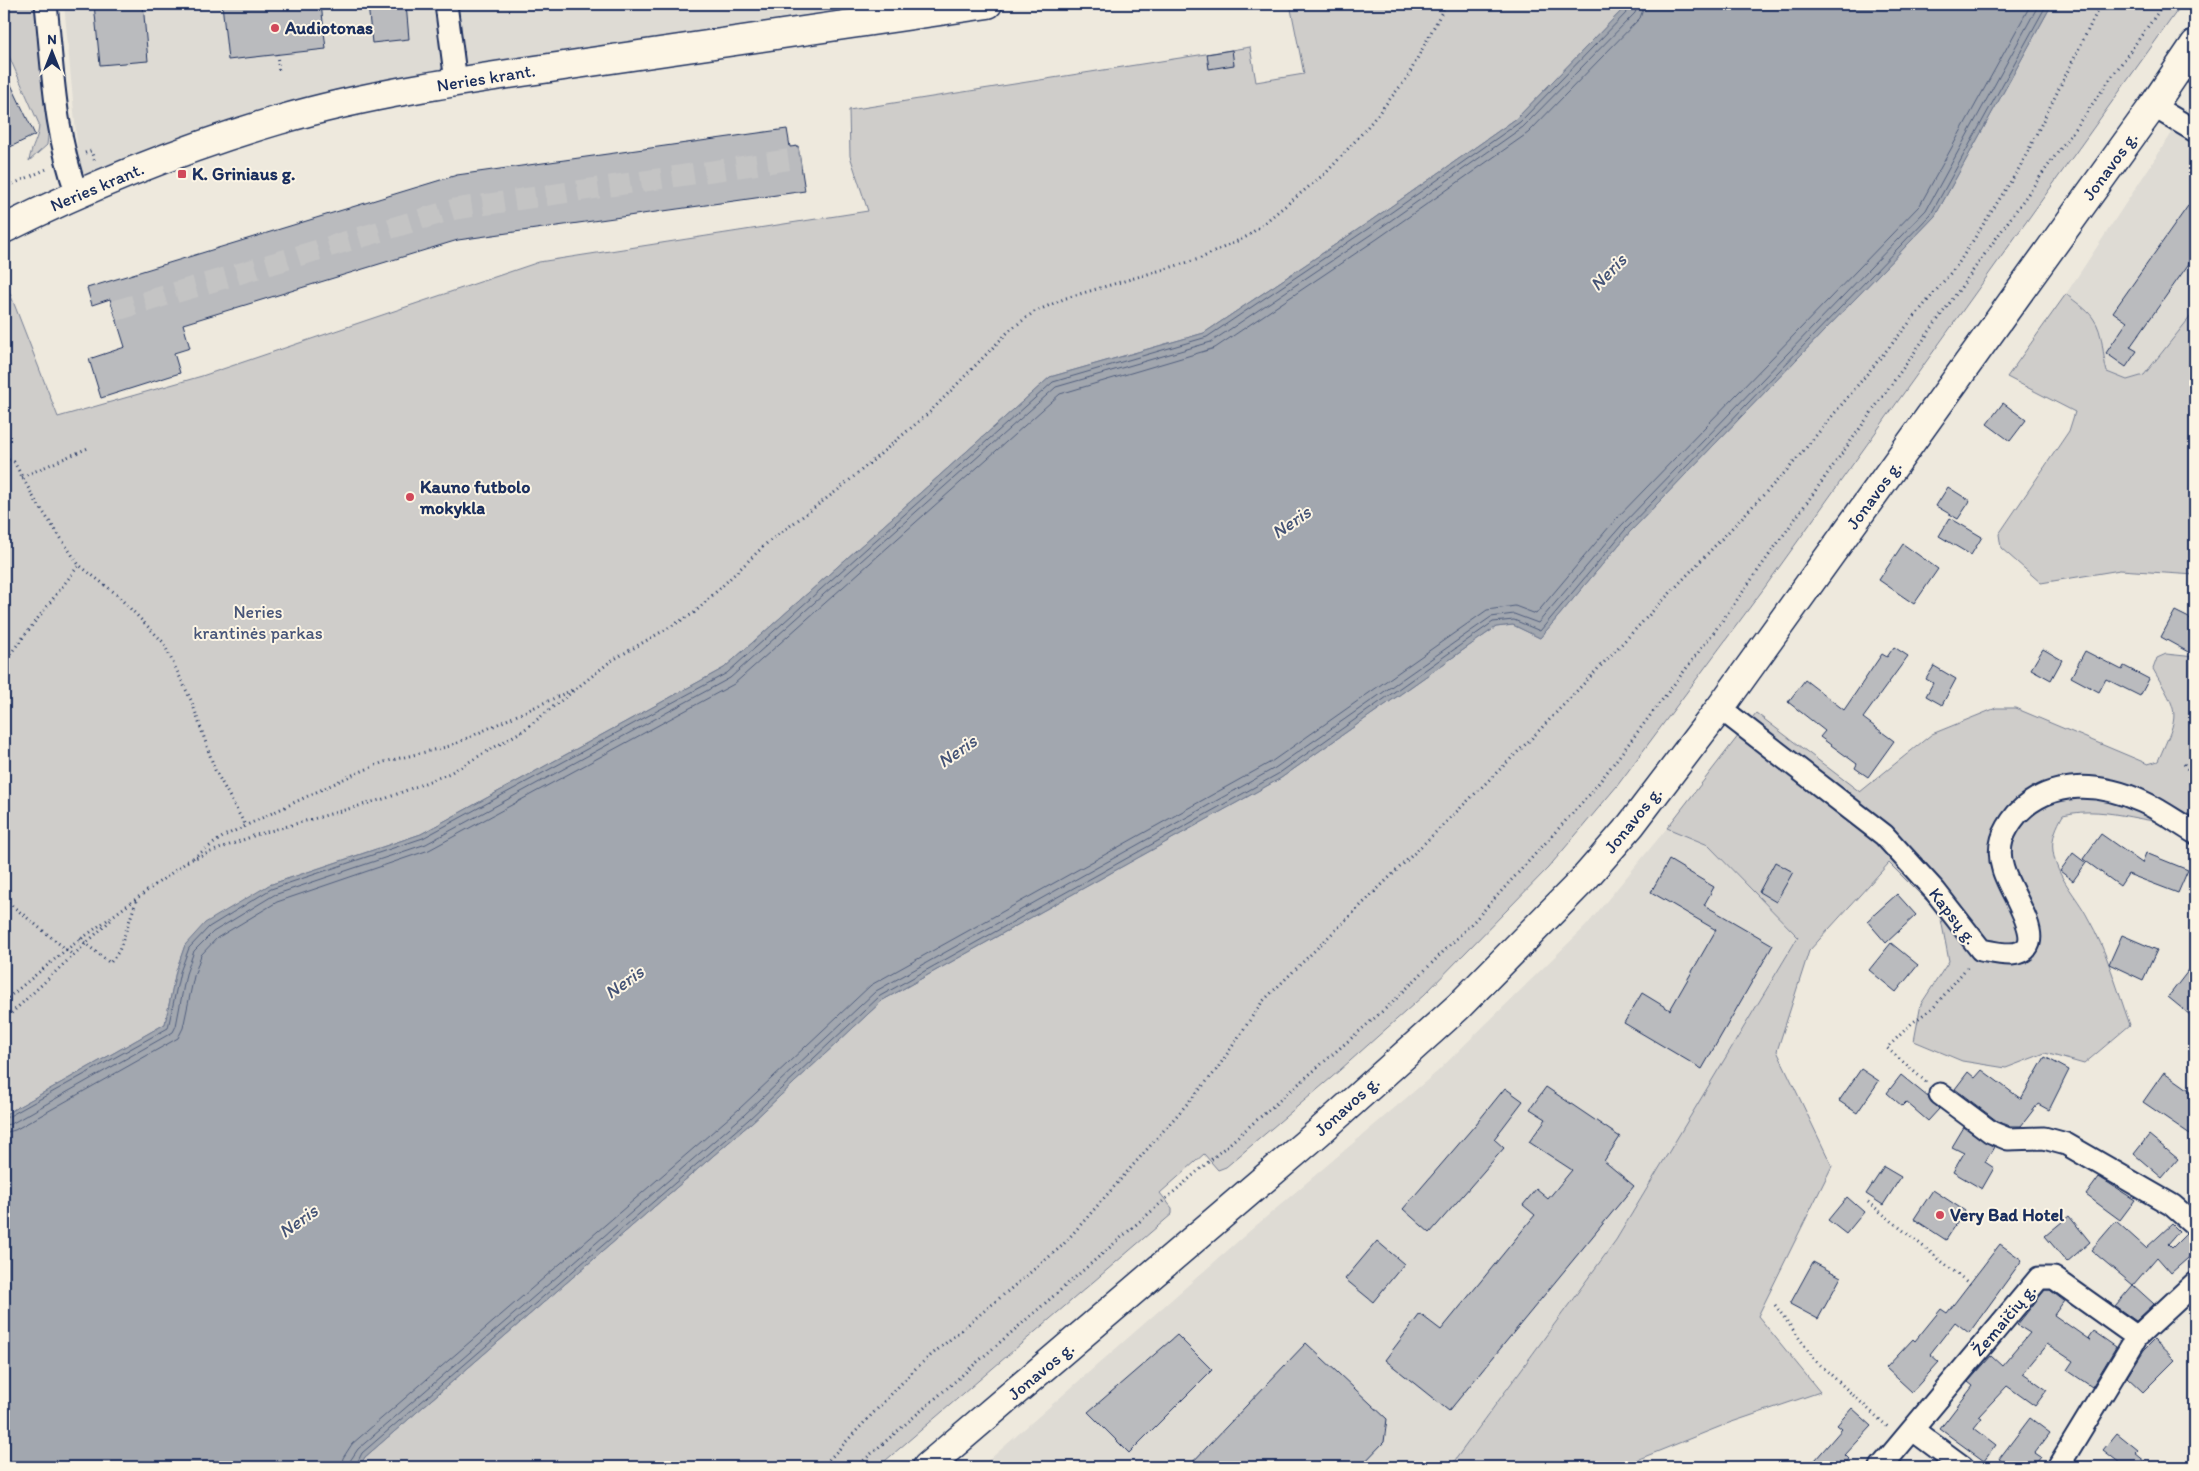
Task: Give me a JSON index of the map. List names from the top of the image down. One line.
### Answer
{"streets":{"main road":["Neries krant.","Jonavos g."],"street":["Kapsų g.","Žemaičių g."]},"crossings":[["Jonavos g.","Kapsų g."]],"water":["Neris"],"parks":["Neries krantinės parkas"],"places":{"other":["Audiotonas","Kauno futbolo mokykla","Very Bad Hotel"],"transit":["K. Griniaus g."]},"north":"top"}
